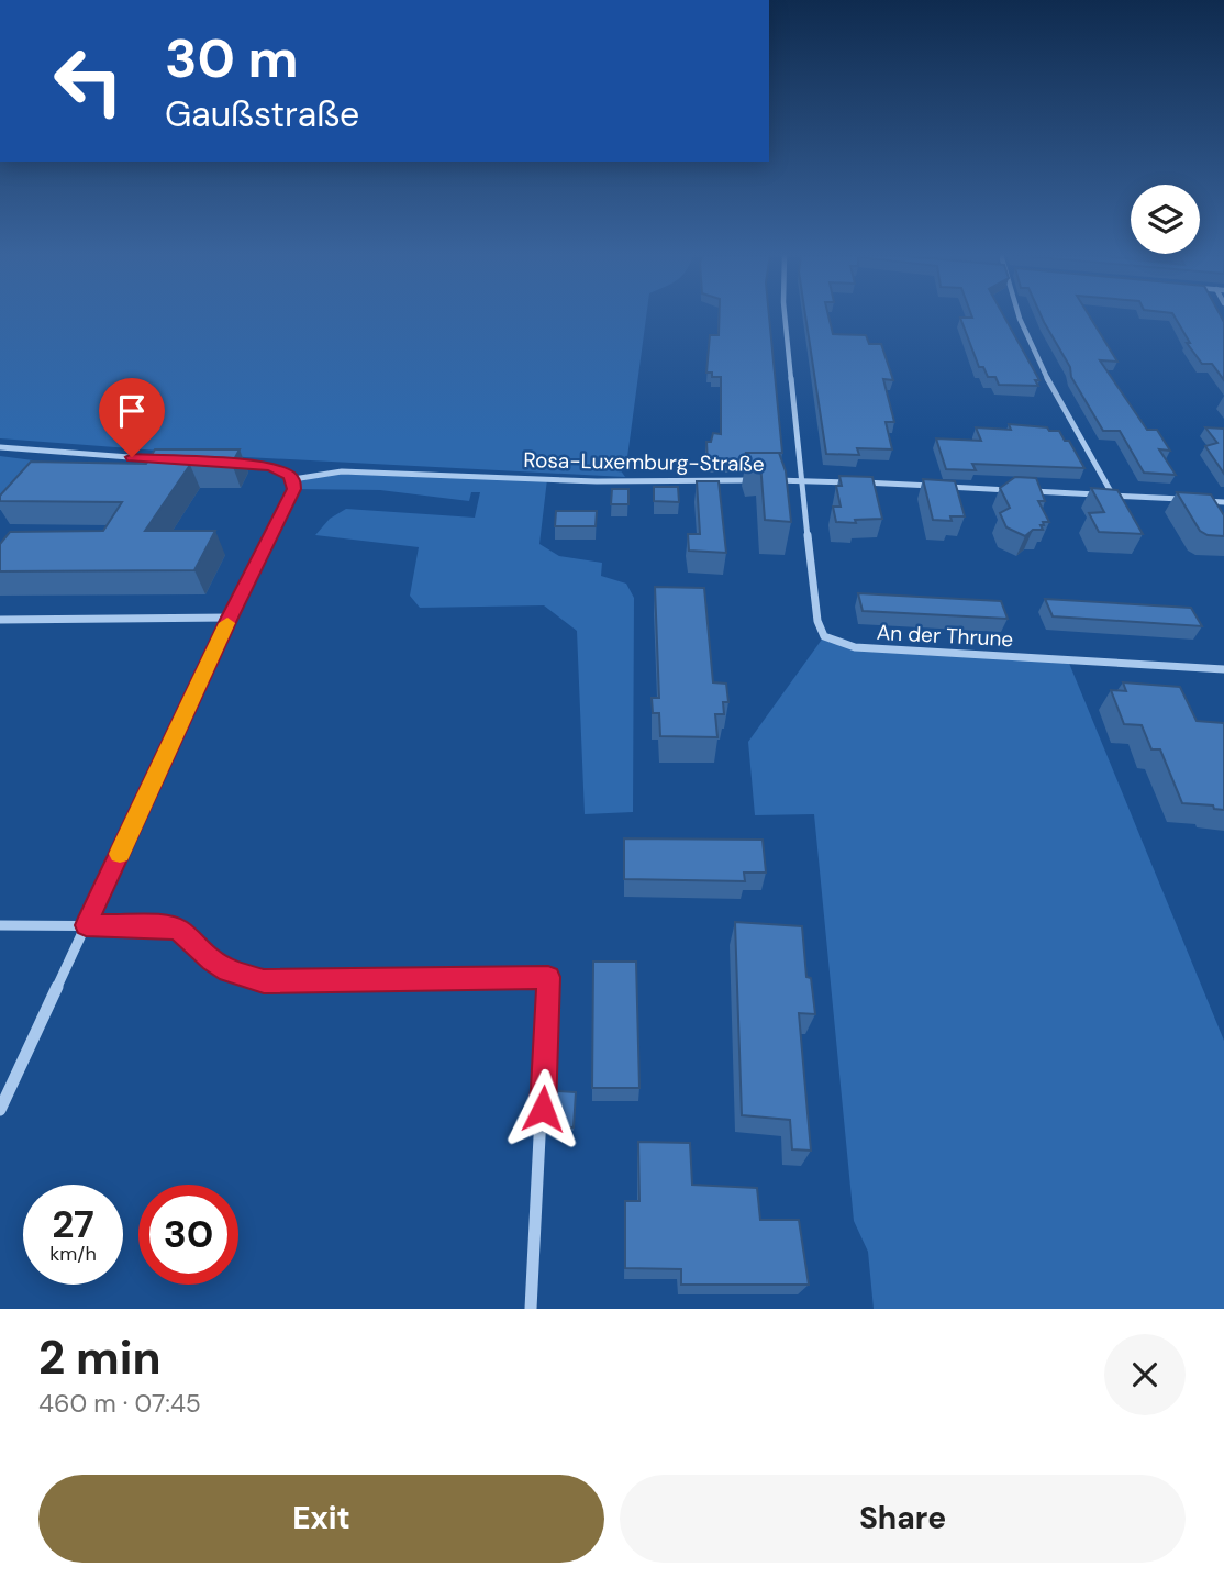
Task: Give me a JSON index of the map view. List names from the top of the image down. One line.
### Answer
{"streets":{"street":["Rosa-Luxemburg-Straße","An der Thrune"]},"crossings":[["Rosa-Luxemburg-Straße","An der Thrune"]],"page":{"turn":["30 m","Gaußstraße"],"speed":"27 km/h","limit":"30","heading":["2 min","460 m · 07:45"],"buttons":["Exit","Share"]}}
